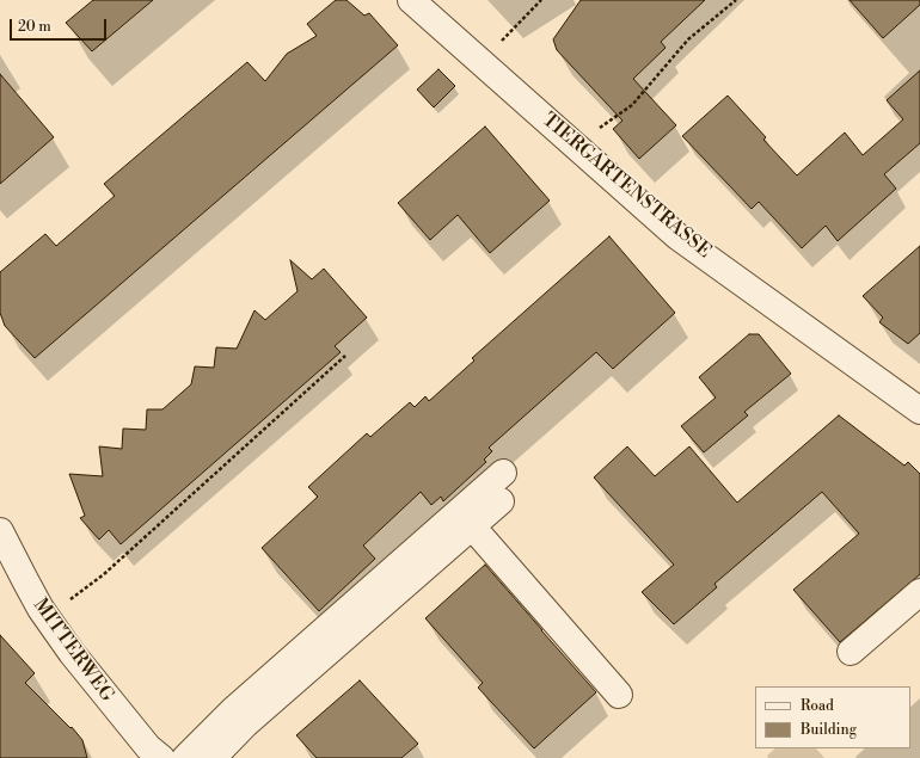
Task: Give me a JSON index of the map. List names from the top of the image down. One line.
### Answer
{"streets":{"street":["TIERGARTENSTRASSE","MITTERWEG"]},"legend":["Road","Building"],"scale_bar":"20 m"}
